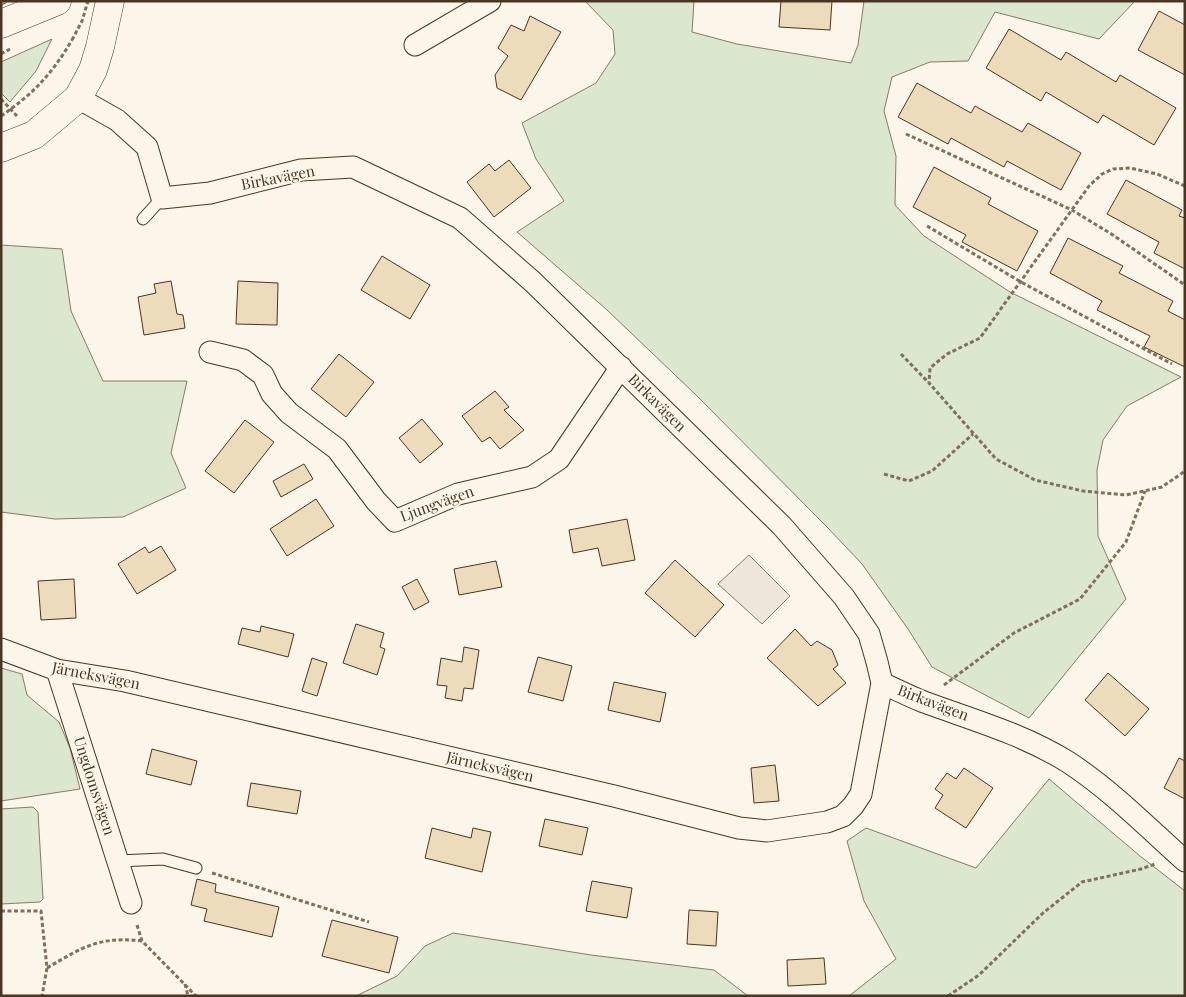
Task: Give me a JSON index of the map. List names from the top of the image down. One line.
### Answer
{"streets":{"street":["Birkavägen","Ljungvägen","Järneksvägen","Ungdomsvägen"]},"crossings":[["Birkavägen","Ljungvägen"],["Birkavägen","Järneksvägen"],["Järneksvägen","Ungdomsvägen"]]}
